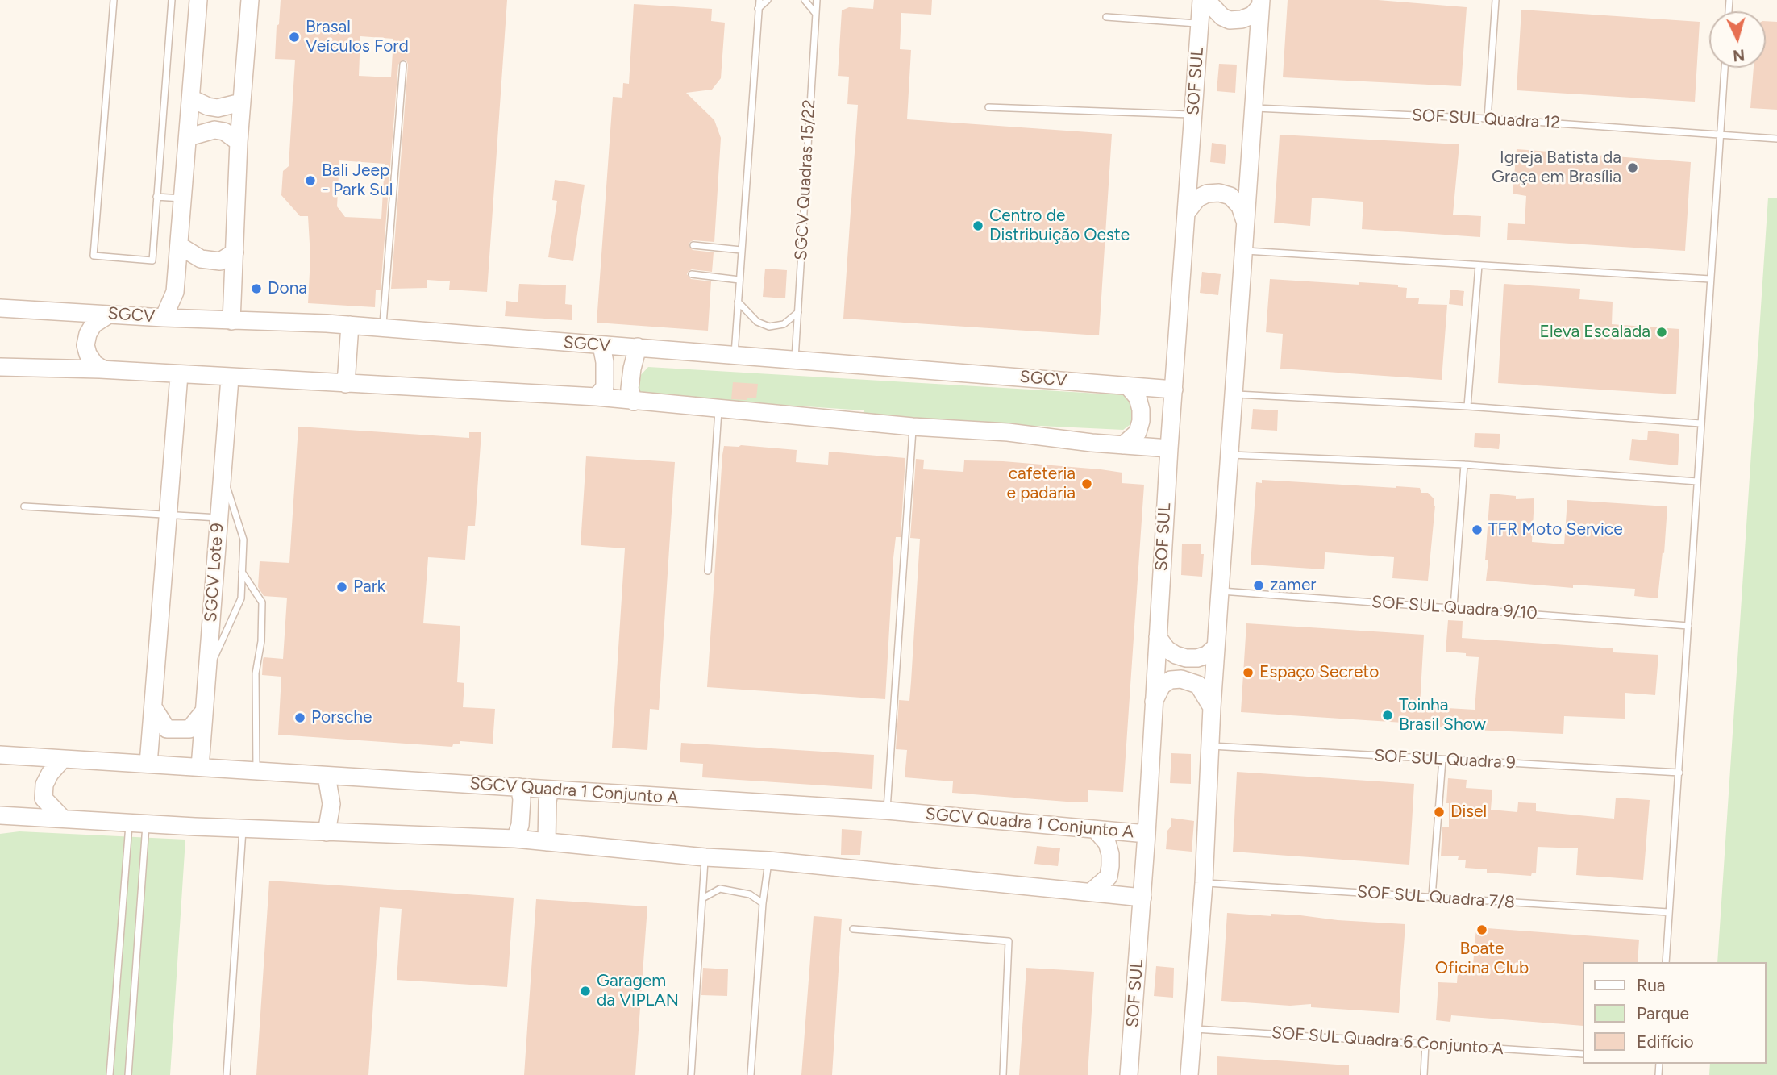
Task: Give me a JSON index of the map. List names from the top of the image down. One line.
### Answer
{"streets":{"street":["SOF SUL","SGCV","SGCV Lote 9","SGCV Quadra 1 Conjunto A"],"lane":["SOF SUL Quadra 12","SGCV Quadras 15/22","SOF SUL Quadra 9/10","SOF SUL Quadra 9","SOF SUL Quadra 7/8","SOF SUL Quadra 6 Conjunto A"]},"crossings":[["SOF SUL","SGCV"],["SOF SUL","SGCV Quadra 1 Conjunto A"],["SGCV Quadras 15/22","SGCV"],["SGCV Lote 9","SGCV Quadra 1 Conjunto A"]],"places":["Brasal Veículos Ford","Igreja Batista da Graça em Brasília","Bali Jeep - Park Sul","Centro de Distribuição Oeste","Dona","Eleva Escalada","cafeteria e padaria","TFR Moto Service","zamer","Park","Espaço Secreto","Toinha Brasil Show","Porsche","Disel","Boate Oficina Club","Garagem da VIPLAN"],"legend":["Rua","Parque","Edifício"],"north":"bottom"}
